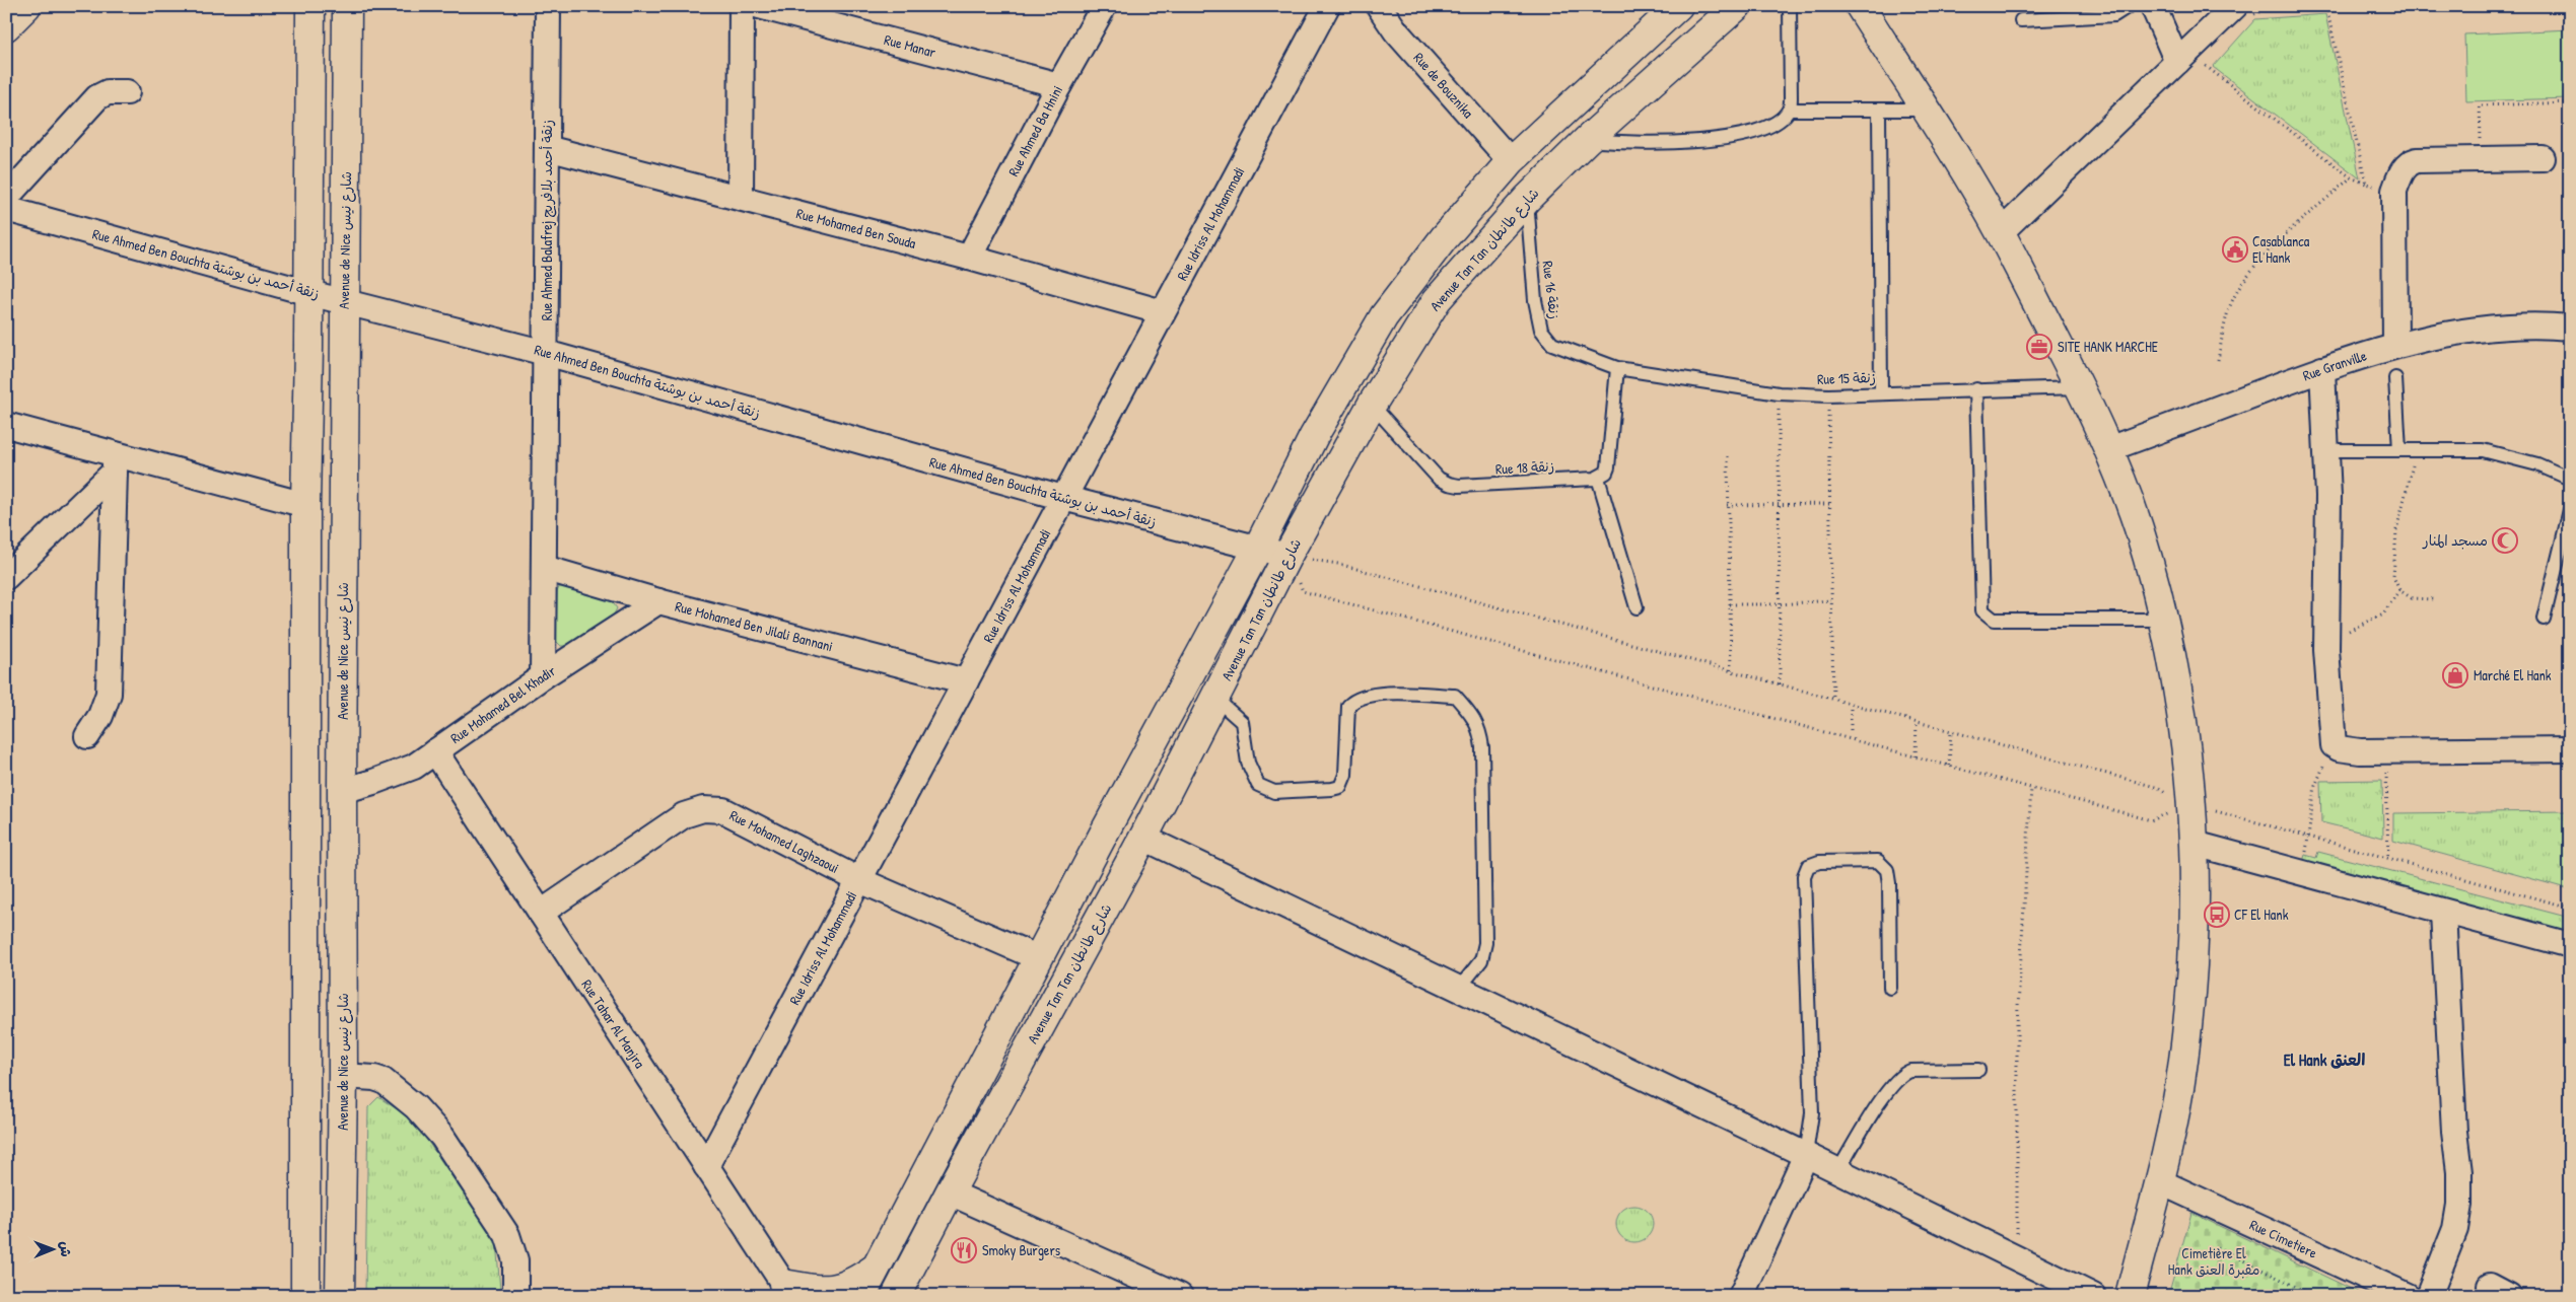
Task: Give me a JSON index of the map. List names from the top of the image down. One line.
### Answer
{"streets":{"street":["Rue Manar","Rue de Bouznika","Rue Ahmed Ba Hnini","Rue Ahmed Balafrej زنقة أحمد بلافريج","Rue Idriss Al Mohammadi","Rue Mohamed Ben Souda","Avenue de Nice شارع نيس","Avenue Tan Tan شارع طانطان","Rue Ahmed Ben Bouchta زنقة أحمد بن بوشتة","Rue Granville","Rue Mohamed Ben Jilali Bannani","Rue Mohamed Bel Khadir","Rue Mohamed Laghzaoui","Rue Tahar Al Manjra","Rue Cimetiere"],"lane":["Rue 16 زنقة","Rue 15 زنقة","Rue 18 زنقة"]},"crossings":[["Rue Manar","Rue Ahmed Ba Hnini"],["Rue Ahmed Ba Hnini","Rue Mohamed Ben Souda"],["Rue Ahmed Balafrej زنقة أحمد بلافريج","Rue Mohamed Ben Souda"],["Rue Ahmed Balafrej زنقة أحمد بلافريج","Rue Ahmed Ben Bouchta زنقة أحمد بن بوشتة"],["Rue Ahmed Balafrej زنقة أحمد بلافريج","Rue Mohamed Ben Jilali Bannani"],["Rue Ahmed Balafrej زنقة أحمد بلافريج","Rue Mohamed Bel Khadir"],["Rue Idriss Al Mohammadi","Rue Mohamed Ben Souda"],["Rue Idriss Al Mohammadi","Rue Ahmed Ben Bouchta زنقة أحمد بن بوشتة"],["Rue Idriss Al Mohammadi","Rue Mohamed Ben Jilali Bannani"],["Rue Idriss Al Mohammadi","Rue Mohamed Laghzaoui"],["Rue Idriss Al Mohammadi","Rue Tahar Al Manjra"],["Avenue de Nice شارع نيس","Rue Ahmed Ben Bouchta زنقة أحمد بن بوشتة"],["Avenue de Nice شارع نيس","Rue Mohamed Bel Khadir"],["Avenue Tan Tan شارع طانطان","Rue Ahmed Ben Bouchta زنقة أحمد بن بوشتة"],["Avenue Tan Tan شارع طانطان","Rue 16 زنقة"],["Avenue Tan Tan شارع طانطان","Rue 18 زنقة"],["Rue 16 زنقة","Rue 15 زنقة"],["Rue Mohamed Ben Jilali Bannani","Rue Mohamed Bel Khadir"],["Rue Mohamed Bel Khadir","Rue Tahar Al Manjra"],["Rue Mohamed Laghzaoui","Rue Tahar Al Manjra"]],"districts":["El Hank العنق"],"parks":["Cimetière El Hank مقبرة العنق"],"places":{"public building":["Casablanca El Hank"],"office":["SITE HANK MARCHE"],"mosque":["مسجد المنار"],"shop":["Marché El Hank"],"bus stop":["CF El Hank"],"restaurant":["Smoky Burgers"]},"north":"right"}
